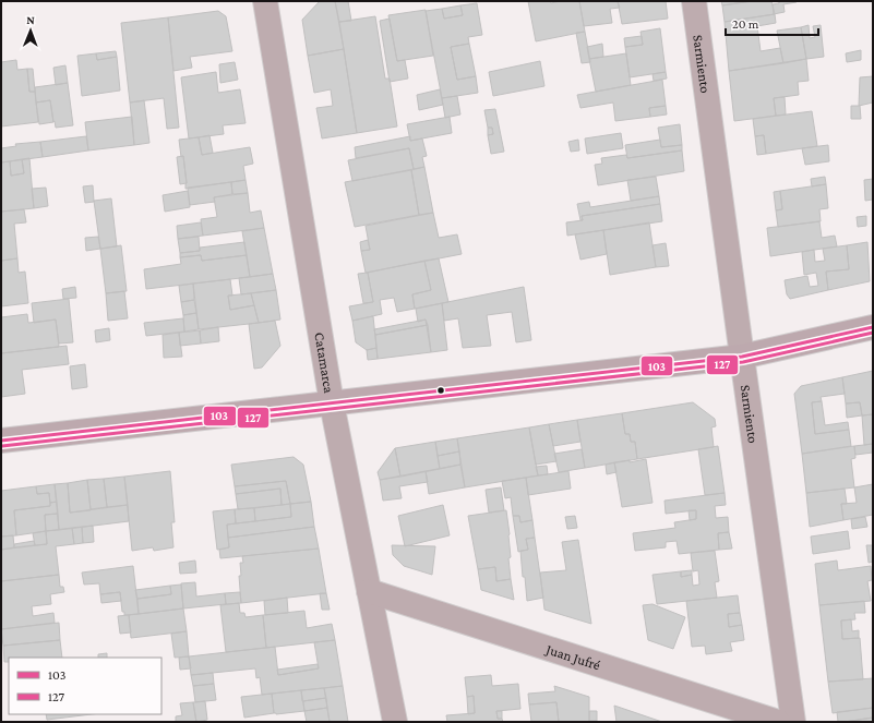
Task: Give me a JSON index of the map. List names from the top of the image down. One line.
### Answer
{"streets":{"street":["Sarmiento","Catamarca","Juan Jufré"]},"crossings":[["Catamarca","Juan Jufré"]],"lines":["transit line 103","transit line 127"],"legend":["103","127"],"scale_bar":"20 m","north":"top"}
